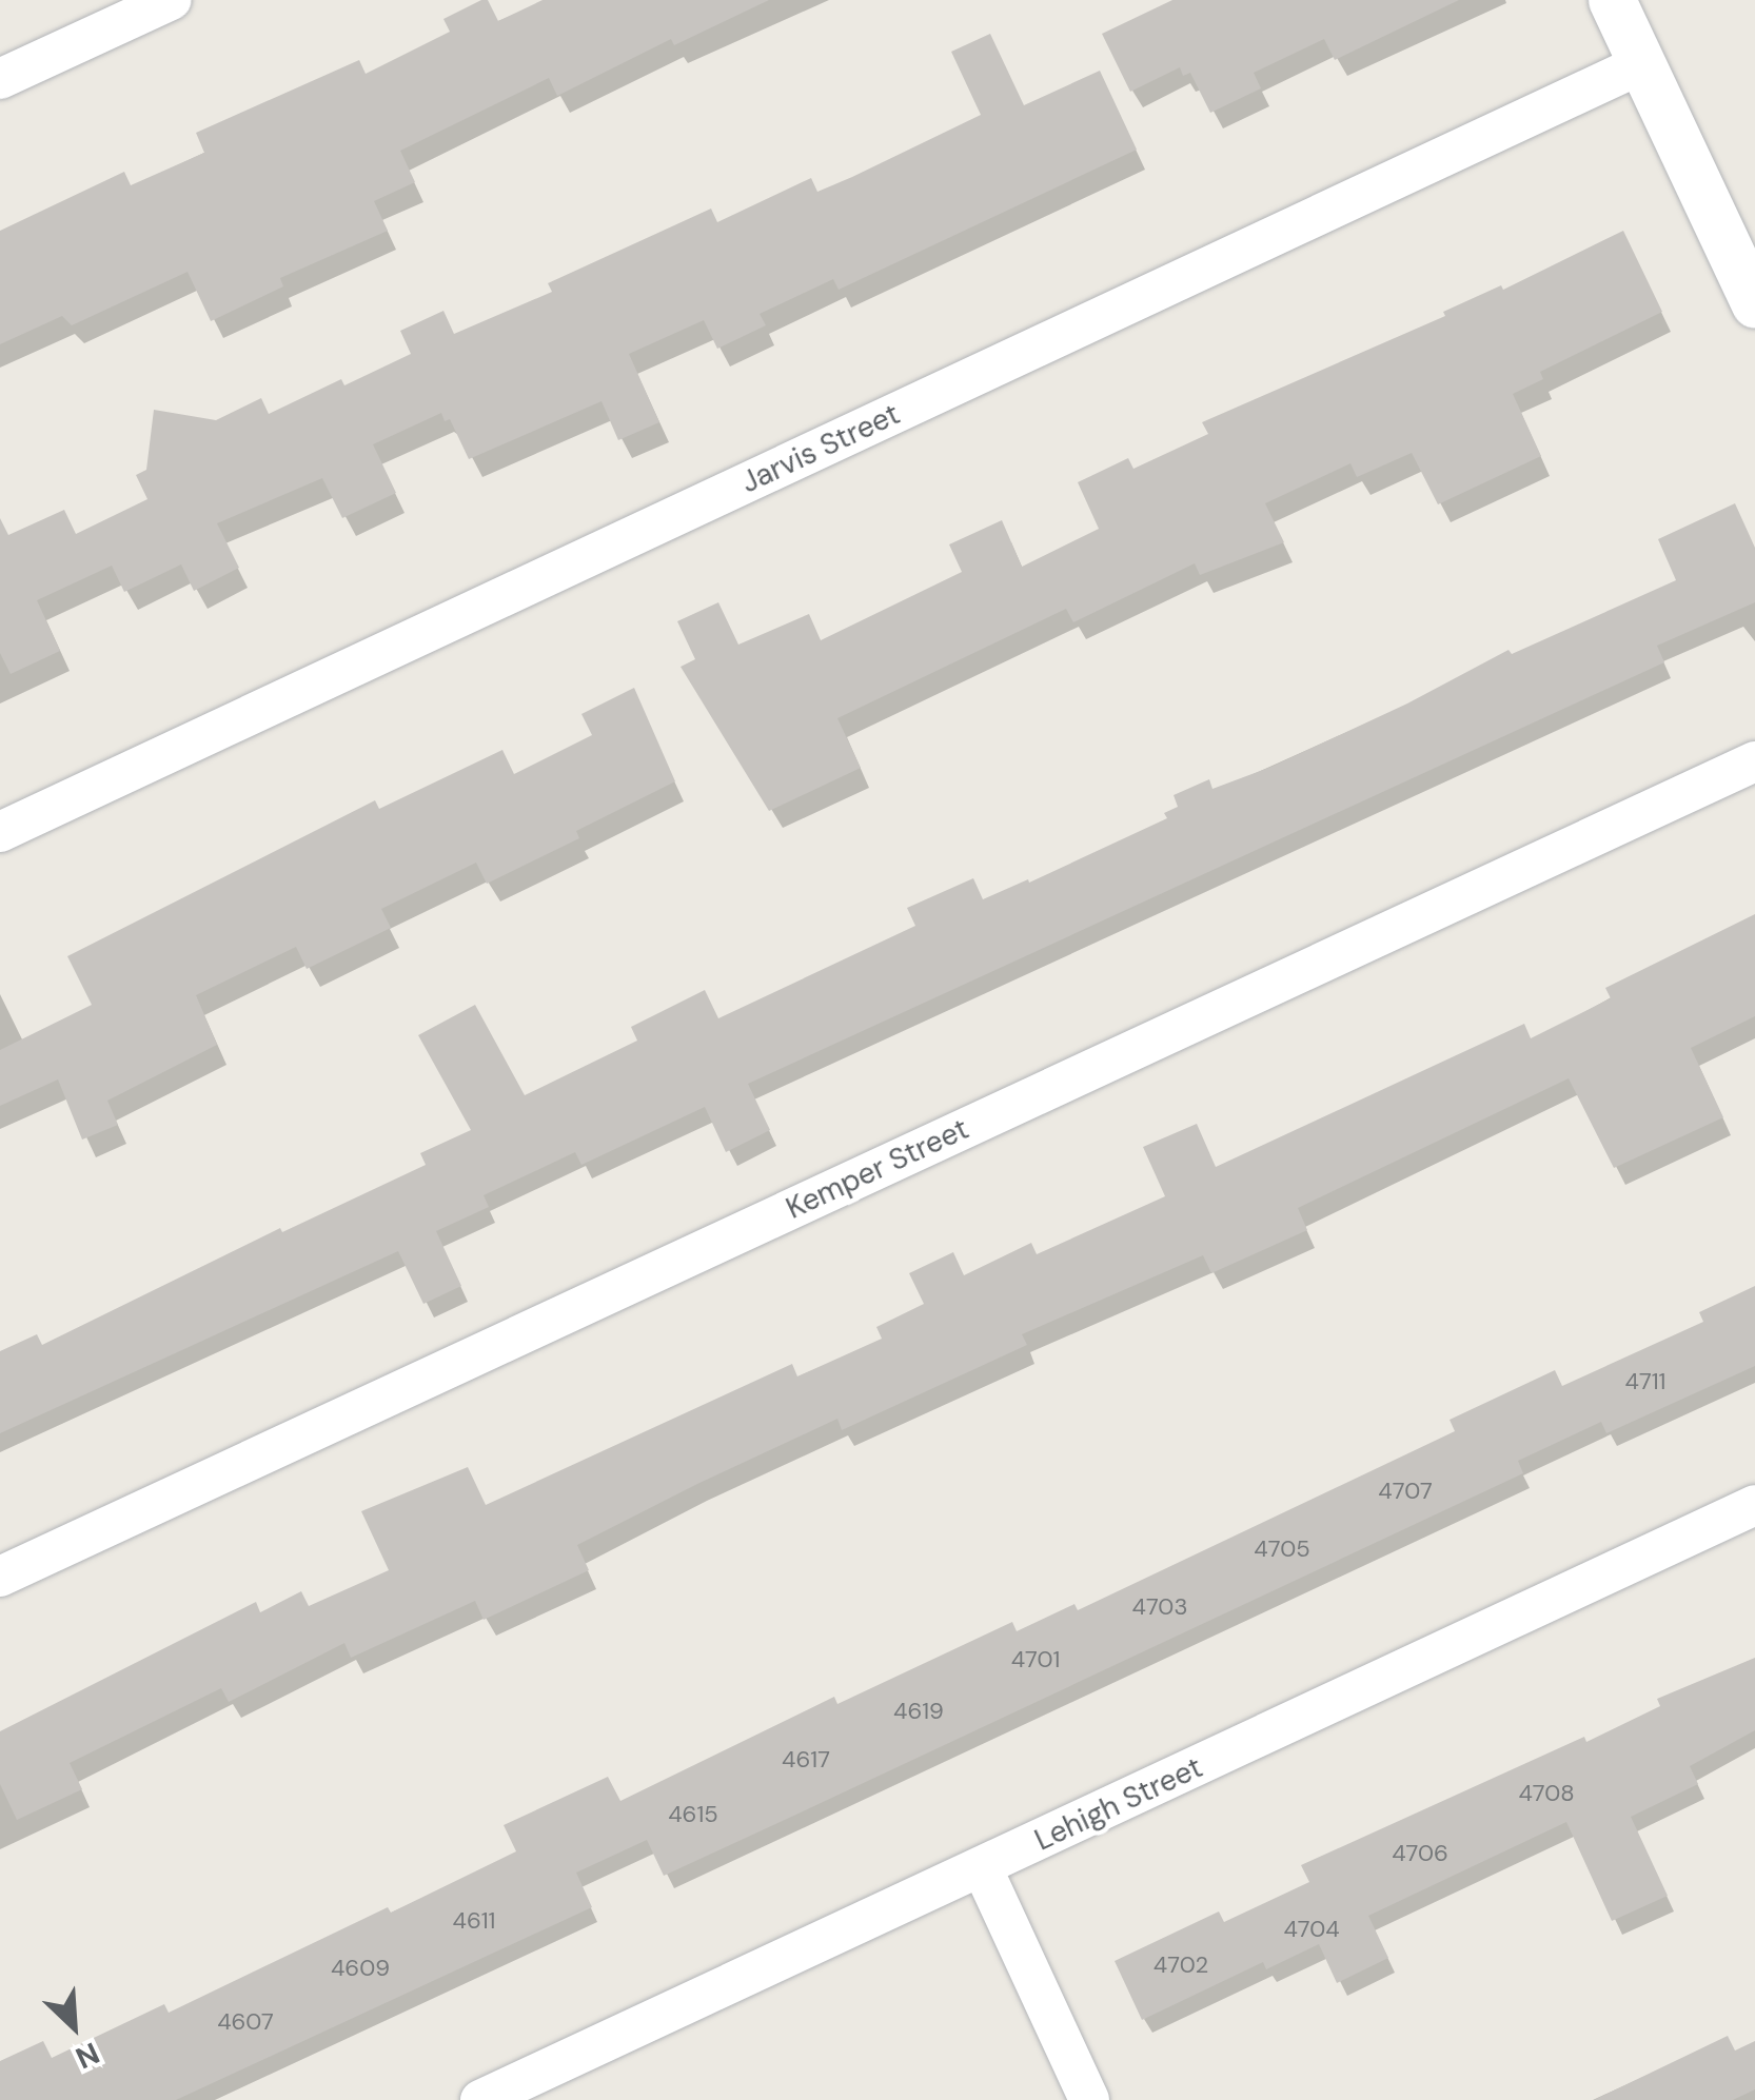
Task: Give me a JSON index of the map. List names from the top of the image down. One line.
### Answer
{"streets":{"street":["Jarvis Street","Kemper Street","Lehigh Street"]},"house_numbers":["4711","4707","4705","4703","4701","4619","4617","4708","4615","4706","4611","4704","4702","4609","4607"],"north":"bottom right"}
